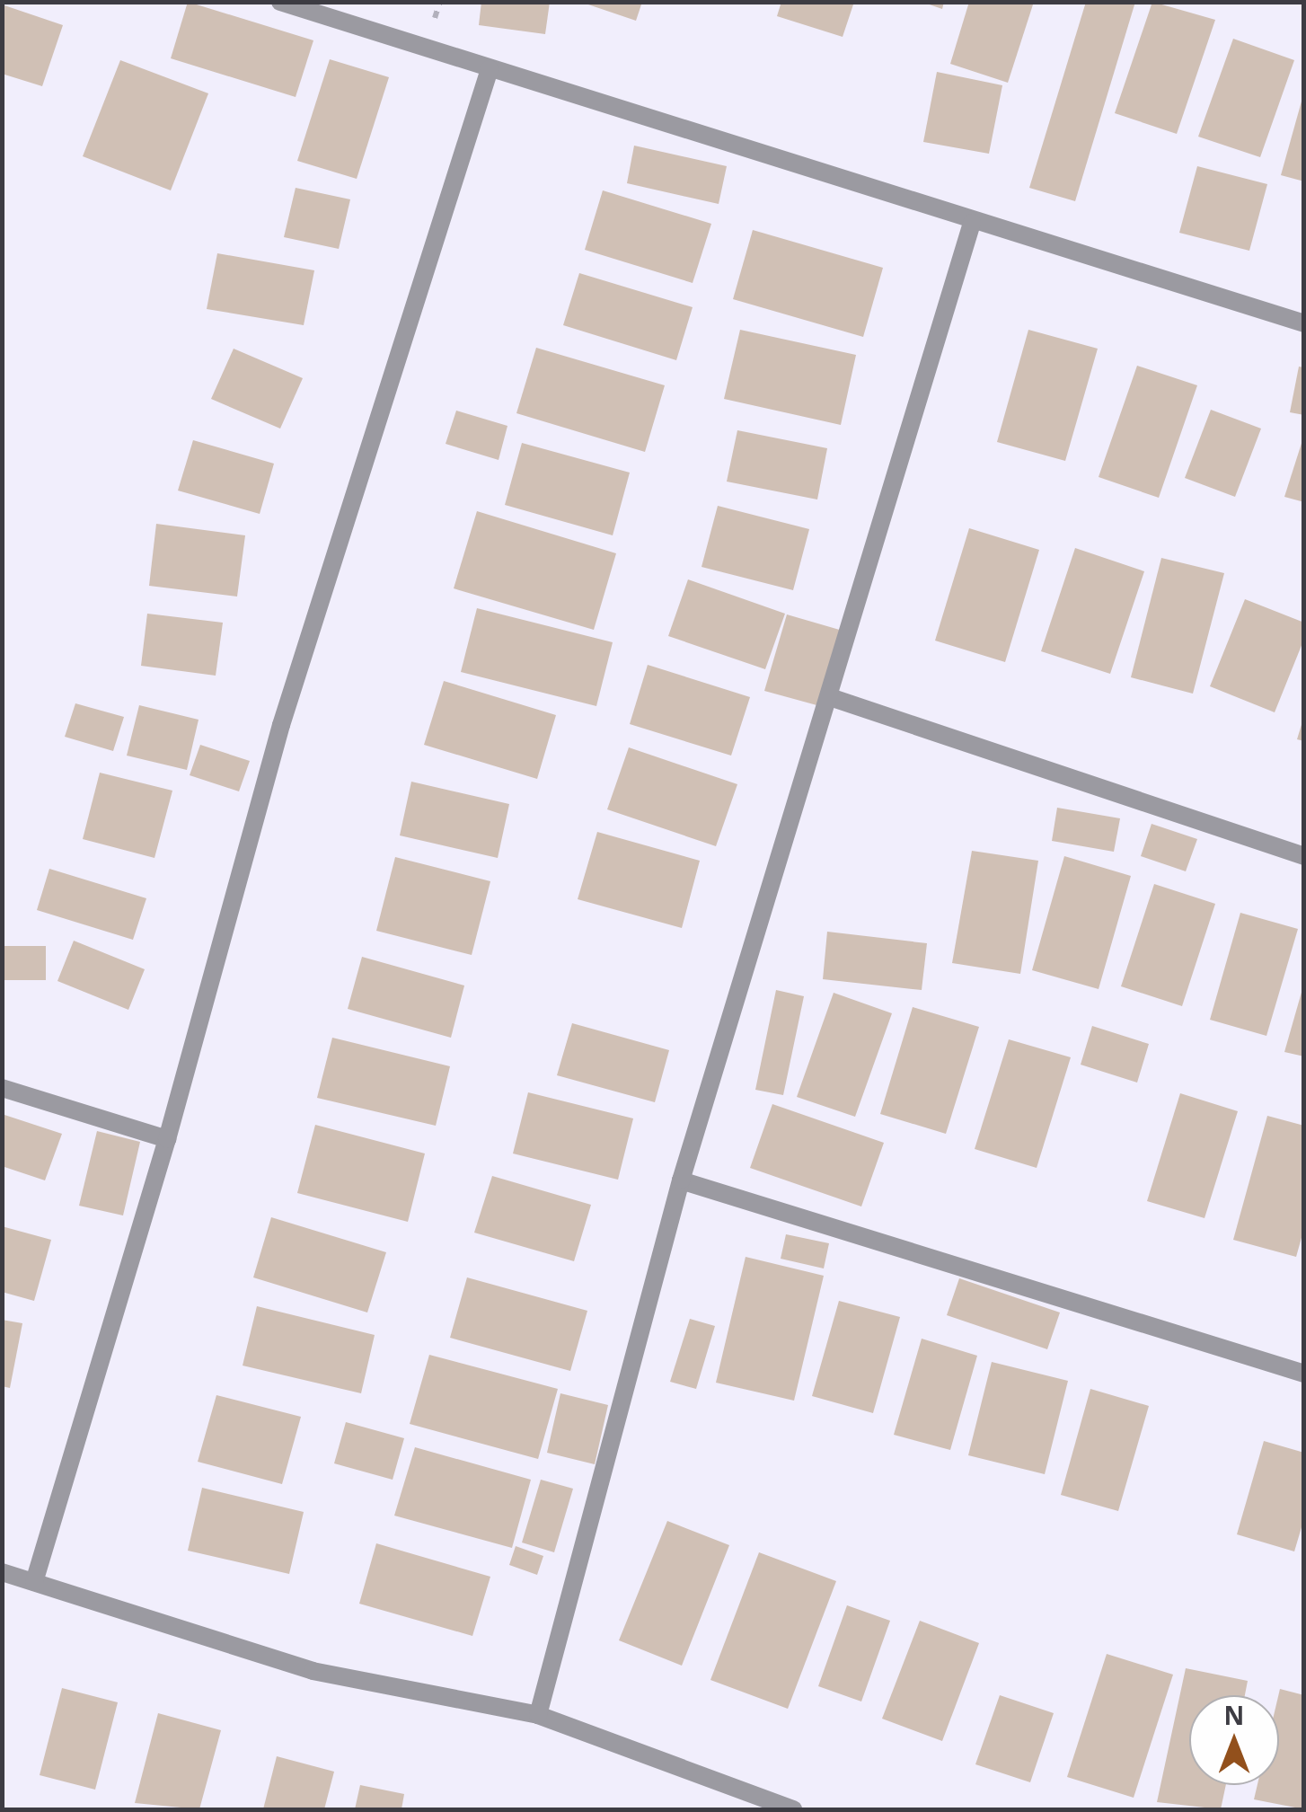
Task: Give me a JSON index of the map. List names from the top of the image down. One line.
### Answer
{"north":"top"}
